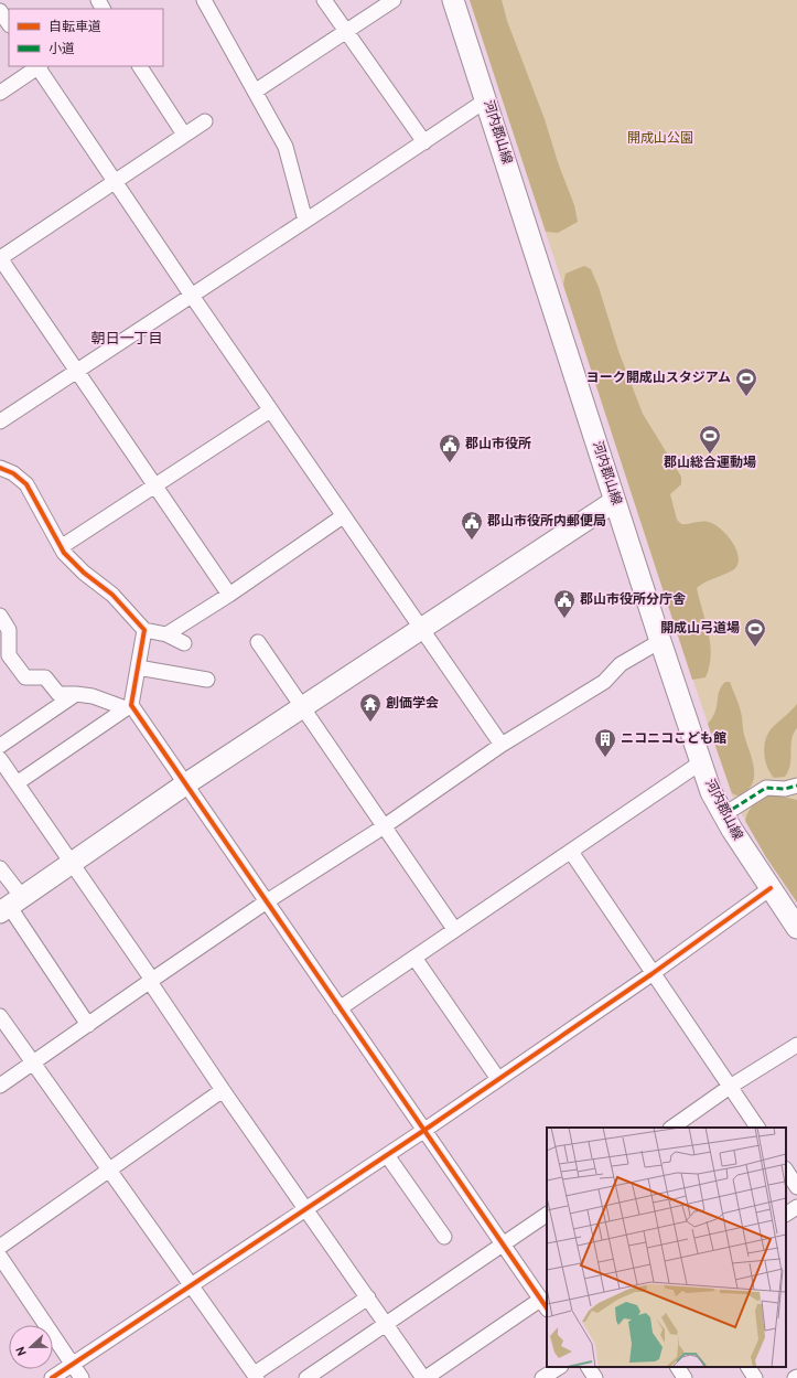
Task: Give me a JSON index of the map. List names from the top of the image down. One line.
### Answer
{"streets":{"main road":["河内郡山線"]},"districts":["朝日一丁目"],"parks":["開成山公園"],"places":{"sports":["ヨーク開成山スタジアム","郡山総合運動場","開成山弓道場"],"public building":["郡山市役所","郡山市役所内郵便局","郡山市役所分庁舎"],"temple":["創価学会"],"building":["ニコニコこども館"]},"legend":["自転車道","小道"],"north":"left"}
